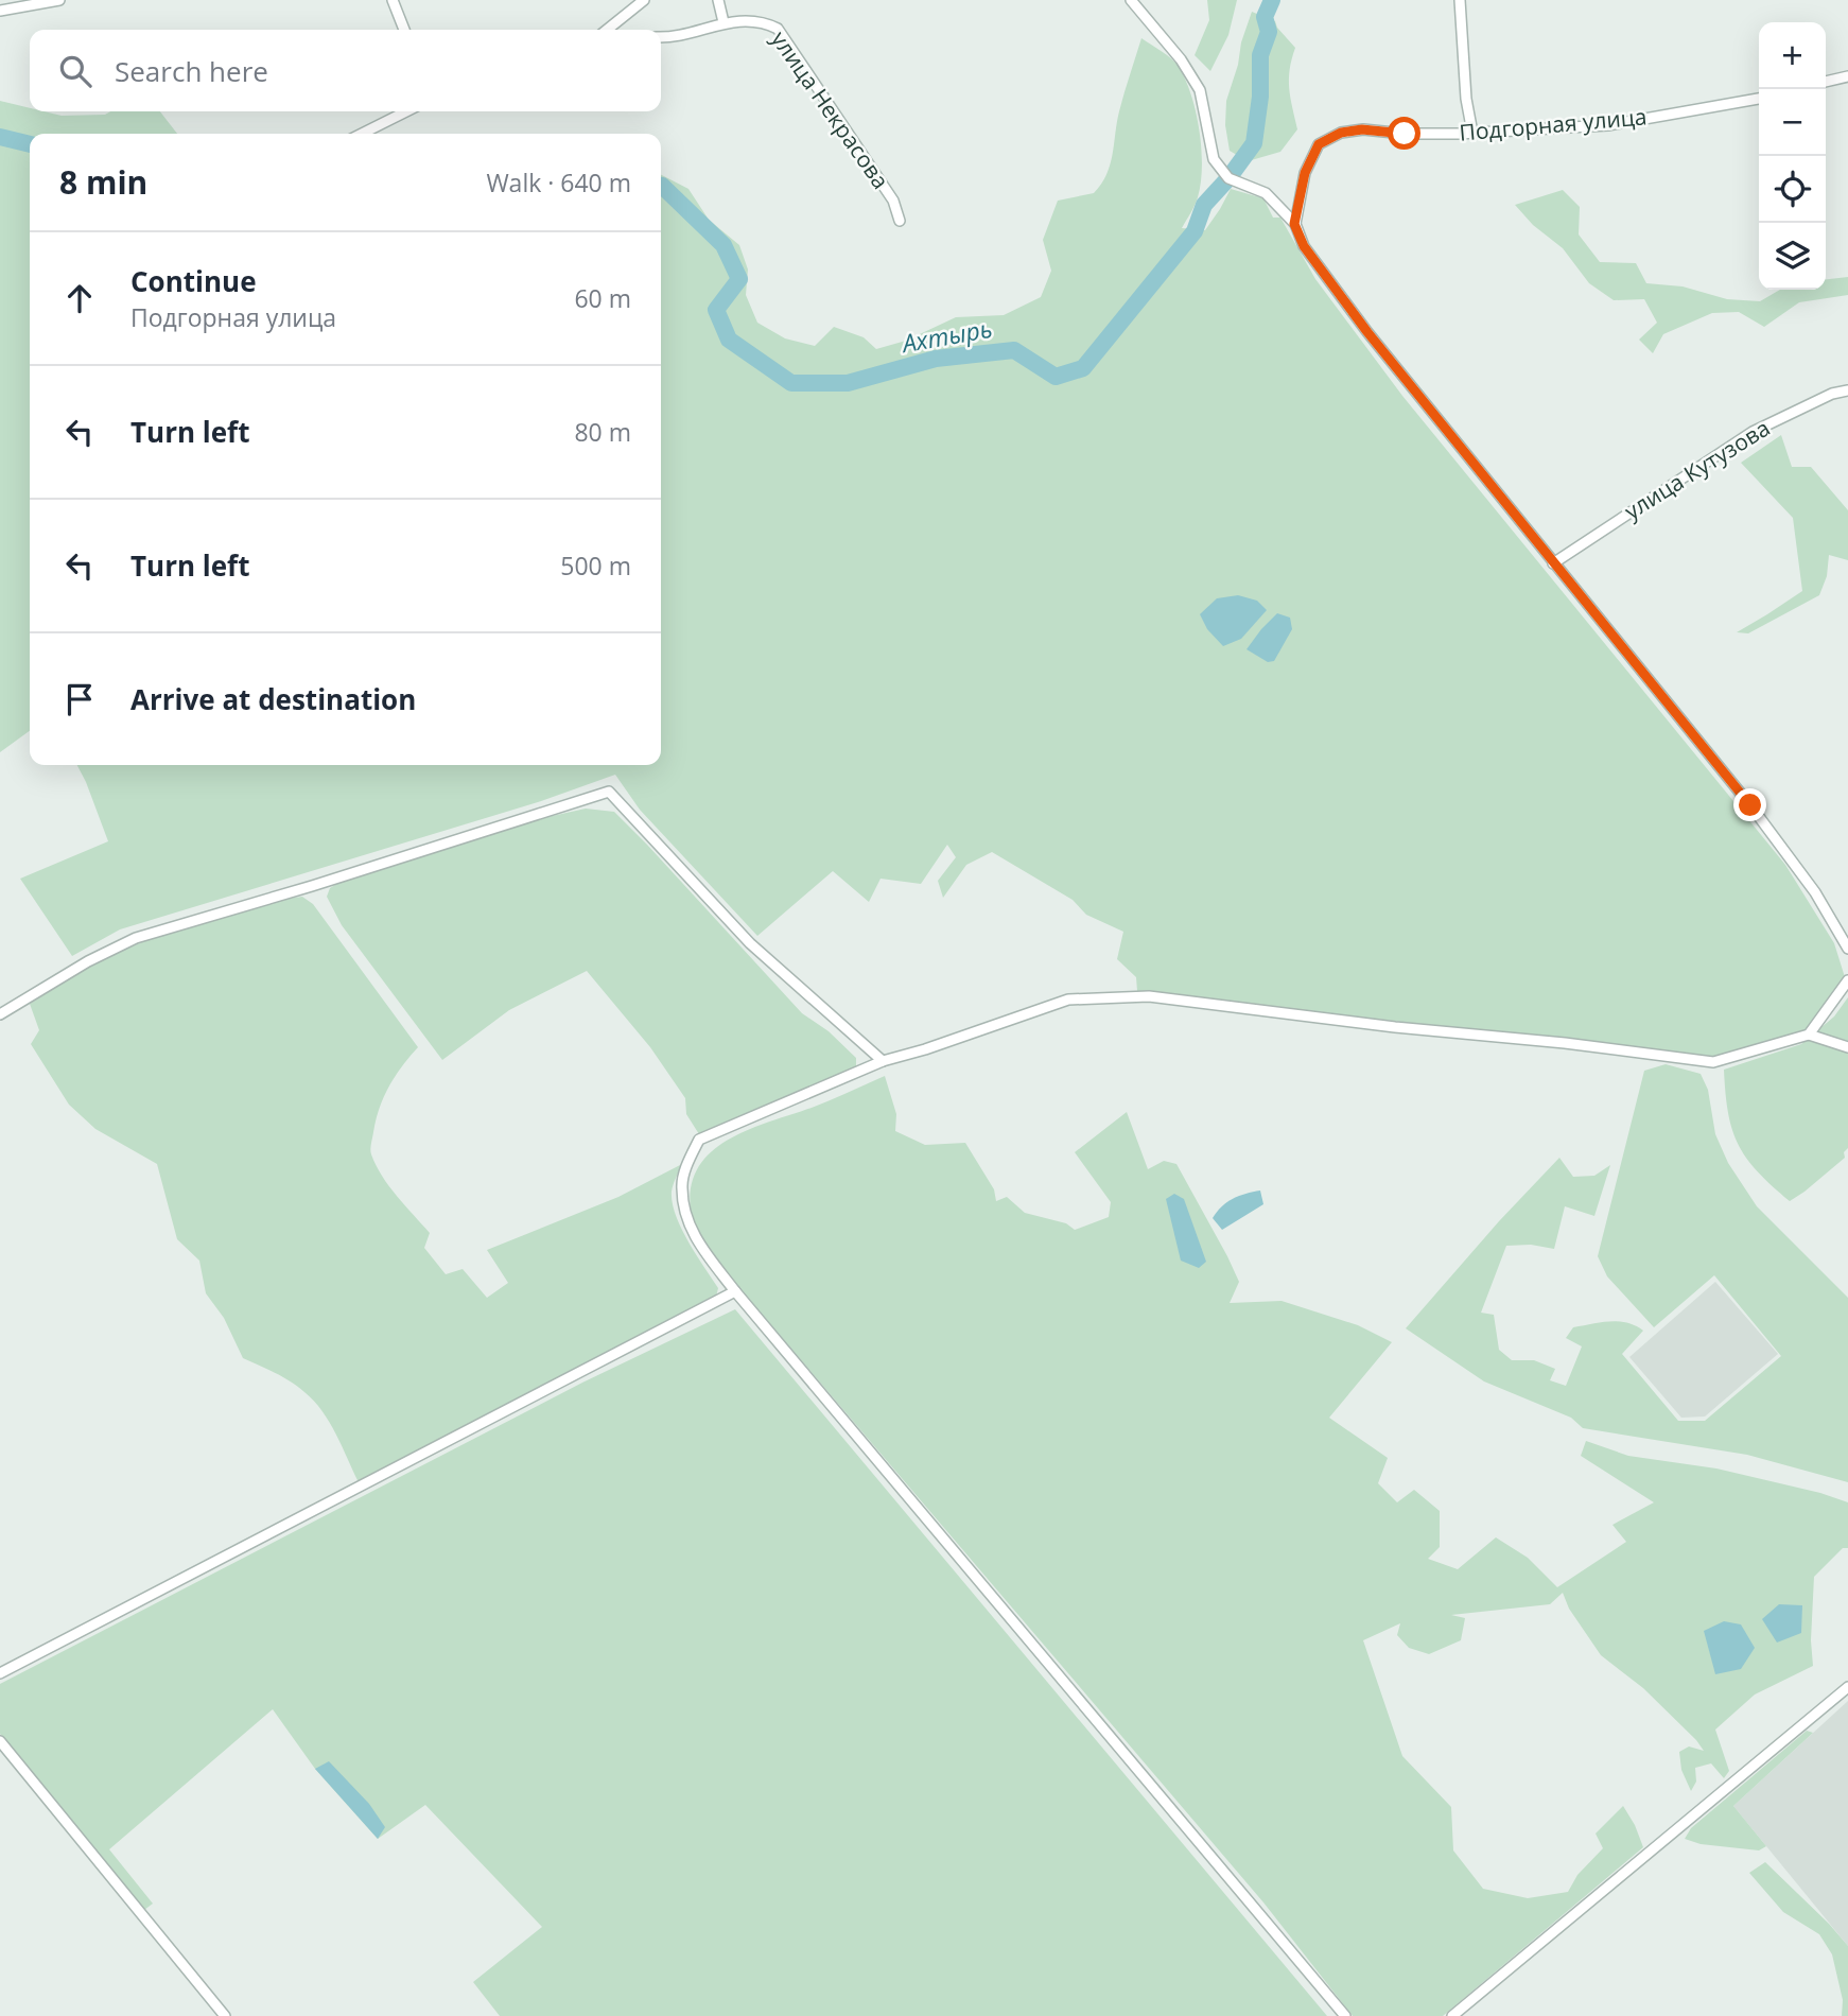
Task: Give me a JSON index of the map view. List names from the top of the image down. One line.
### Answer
{"streets":{"street":["улица Некрасова","Подгорная улица","улица Кутузова"]},"water":["Ахтырь"],"page":{"map_buttons":["+","−"],"search":"Search here","heading":["8 min","Walk · 640 m"],"list":[["Continue","Подгорная улица","60 m"],["Turn left","80 m"],["Turn left","500 m"],"Arrive at destination"]}}
